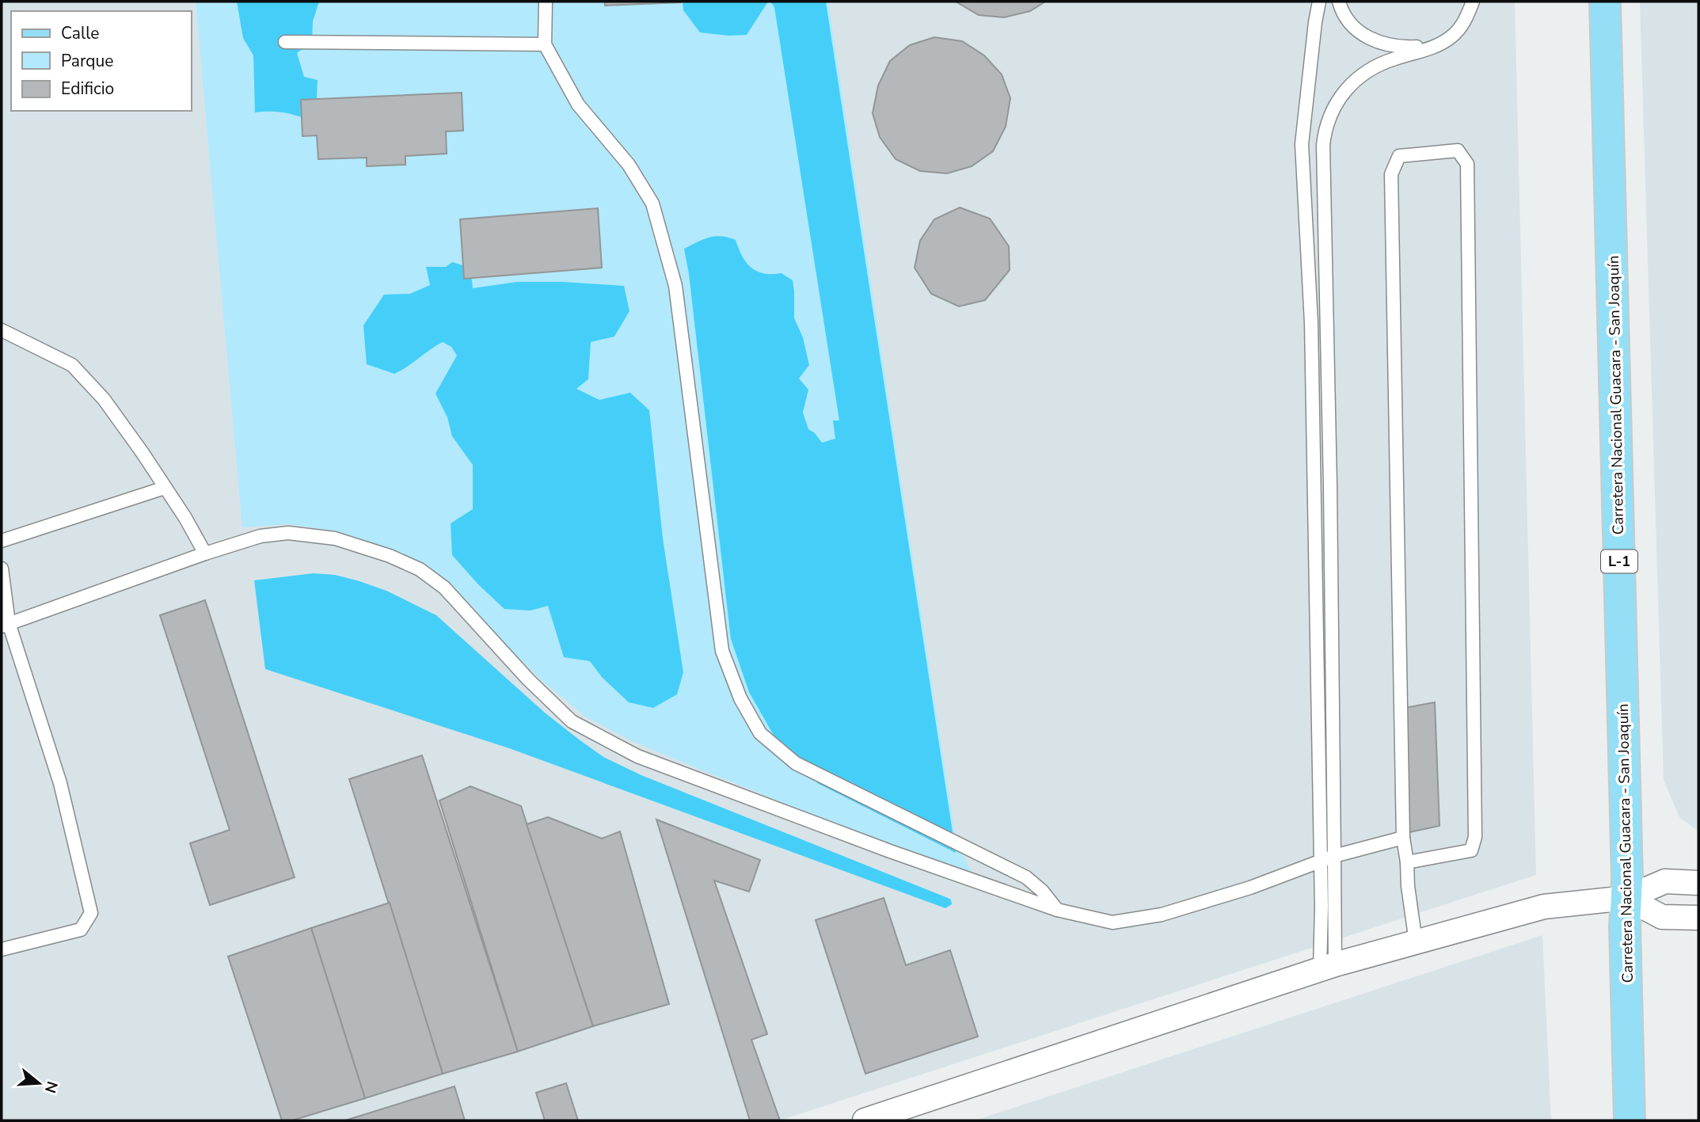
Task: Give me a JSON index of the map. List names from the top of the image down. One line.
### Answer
{"streets":{"main road":["Carretera Nacional Guacara - San Joaquín","L-1"]},"legend":["Calle","Parque","Edificio"],"north":"right"}
